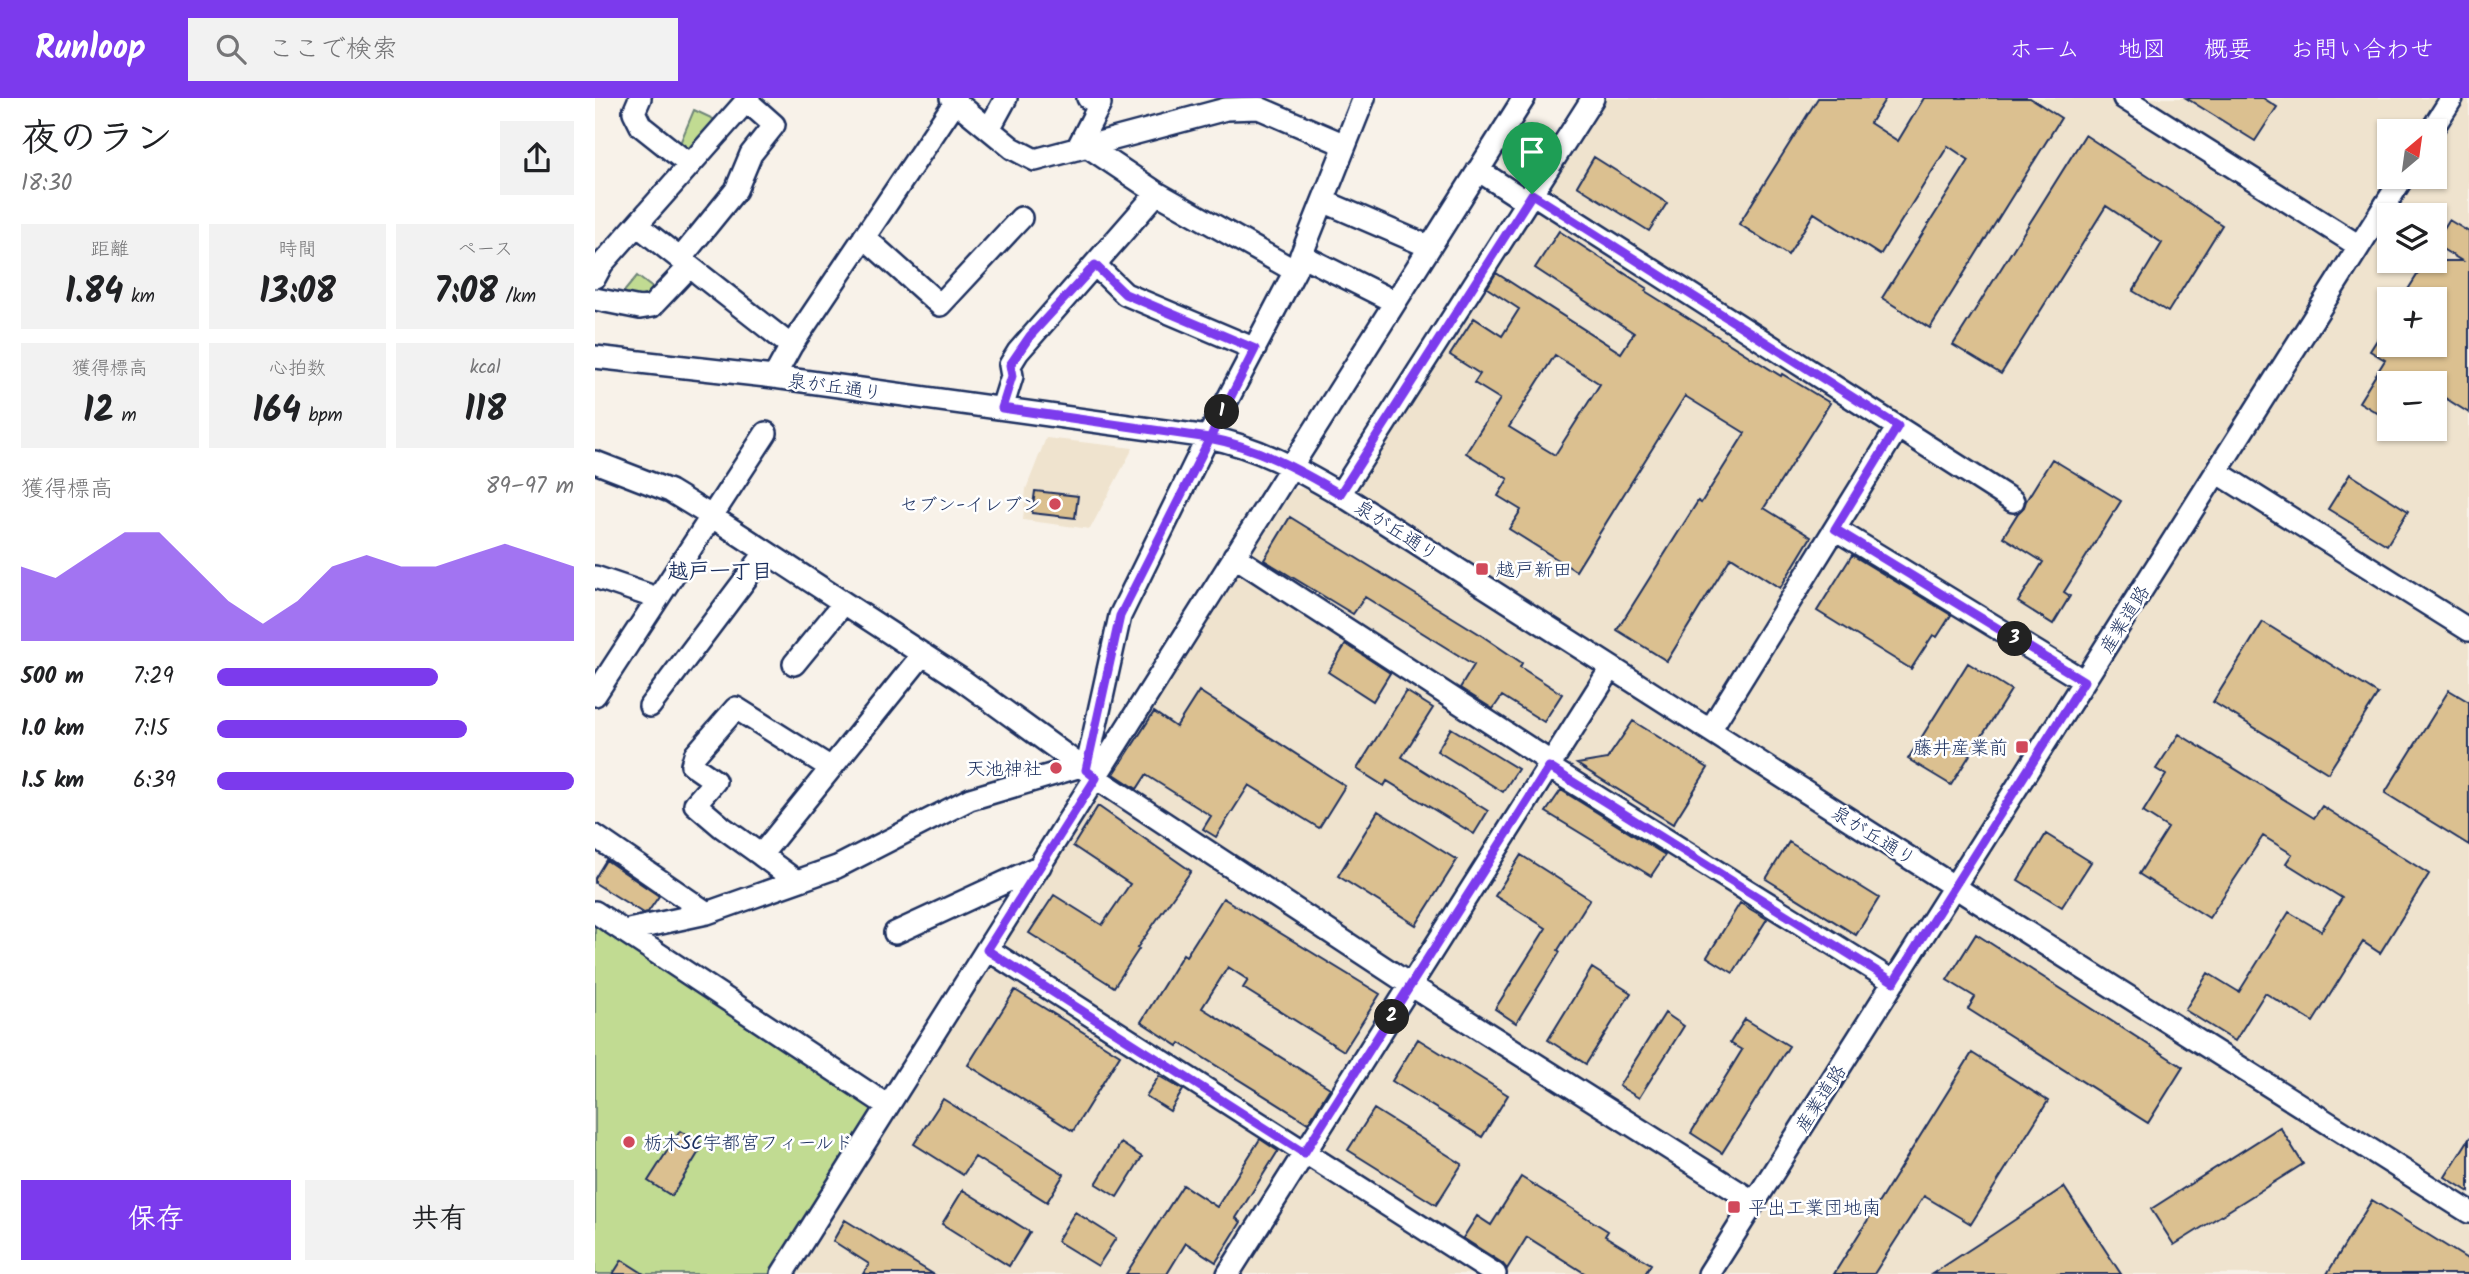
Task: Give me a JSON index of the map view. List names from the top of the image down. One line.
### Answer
{"streets":{"street":["泉が丘通り","産業道路"]},"crossings":[["泉が丘通り","産業道路"]],"districts":["越戸一丁目"],"places":{"other":["セブン-イレブン","天池神社","栃木SC宇都宮フィールド"],"transit":["越戸新田","藤井産業前","平出工業団地南"]},"north":"top right","page":{"header":"Runloop","search":"ここで検索","nav":["ホーム","地図","概要","お問い合わせ"],"heading":["夜のラン","18:30"],"map_buttons":["+","−"],"stats":[["距離","1.84 km"],["時間","13:08"],["ペース","7:08 /km"],["獲得標高","12 m"],["心拍数","164 bpm"],["kcal","118"]],"pins":["1","3","2"],"chart":["獲得標高","89–97 m"],"list":[{"name":"500 m","note":"7:29"},{"name":"1.0 km","note":"7:15"},{"name":"1.5 km","note":"6:39"}],"buttons":["保存","共有"]}}
